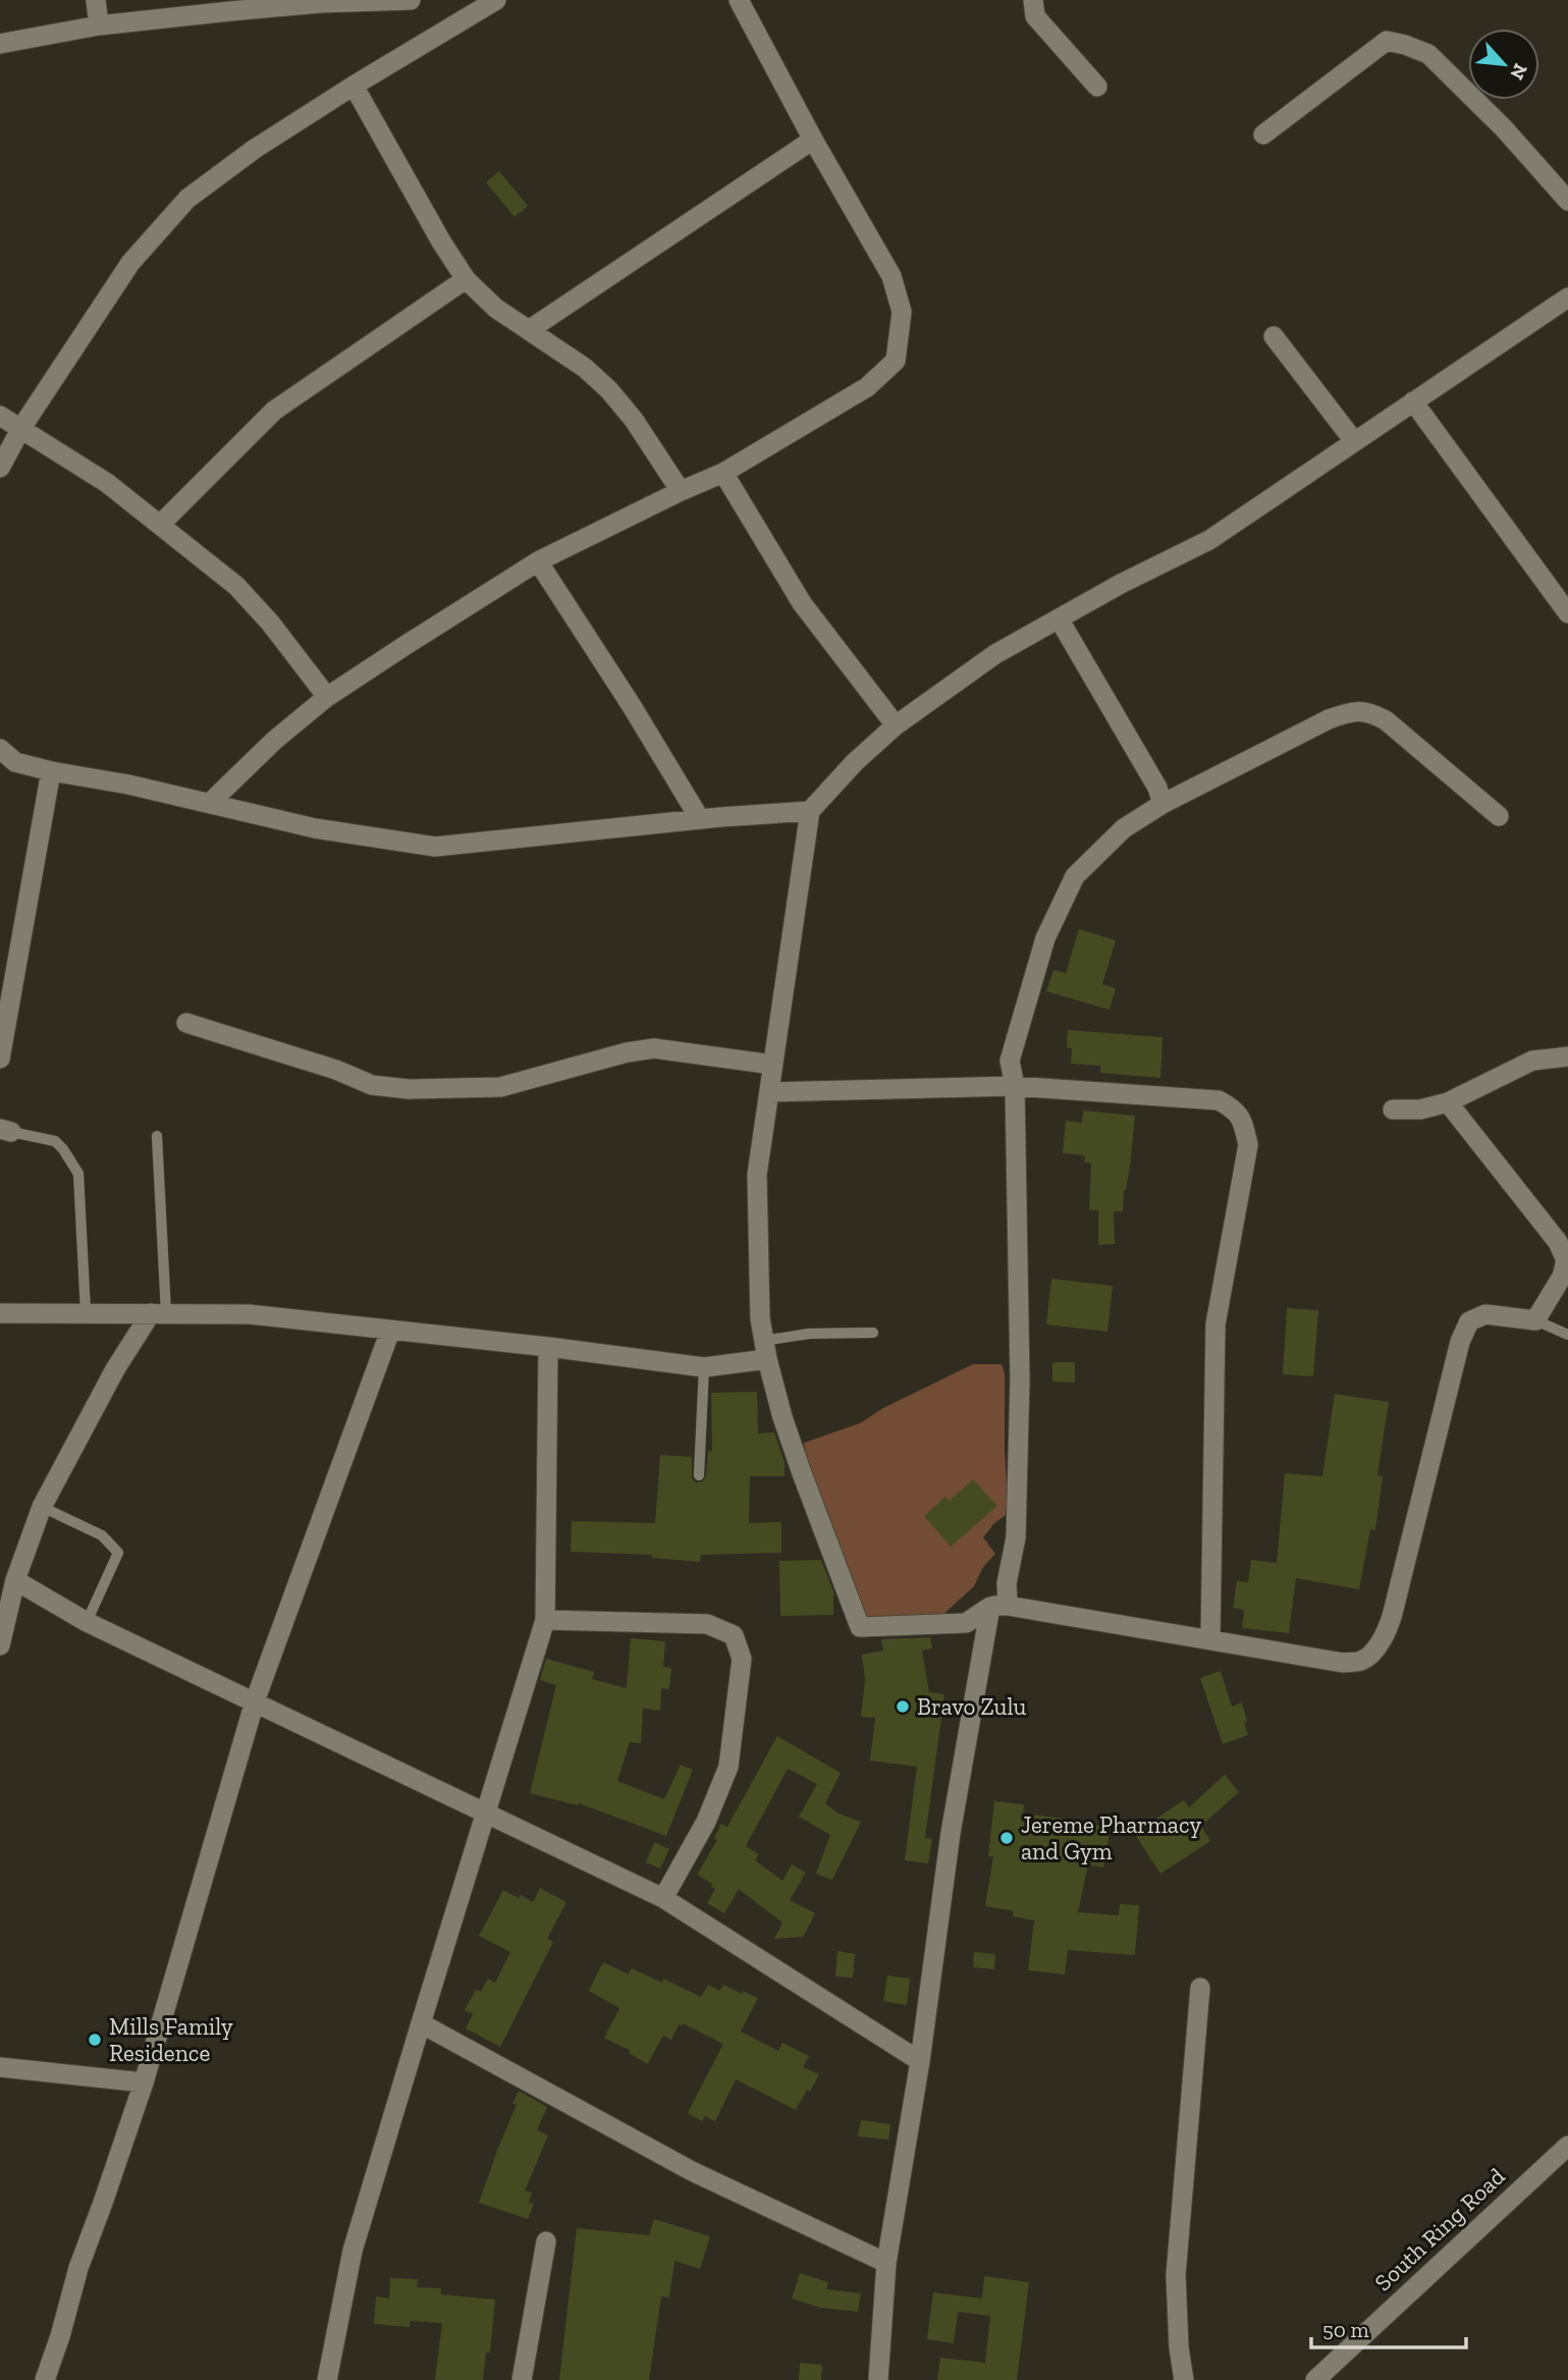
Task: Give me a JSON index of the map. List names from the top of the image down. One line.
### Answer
{"streets":{"street":["South Ring Road"]},"places":["Bravo Zulu","Jereme Pharmacy and Gym","Mills Family Residence"],"scale_bar":"50 m","north":"bottom right"}
